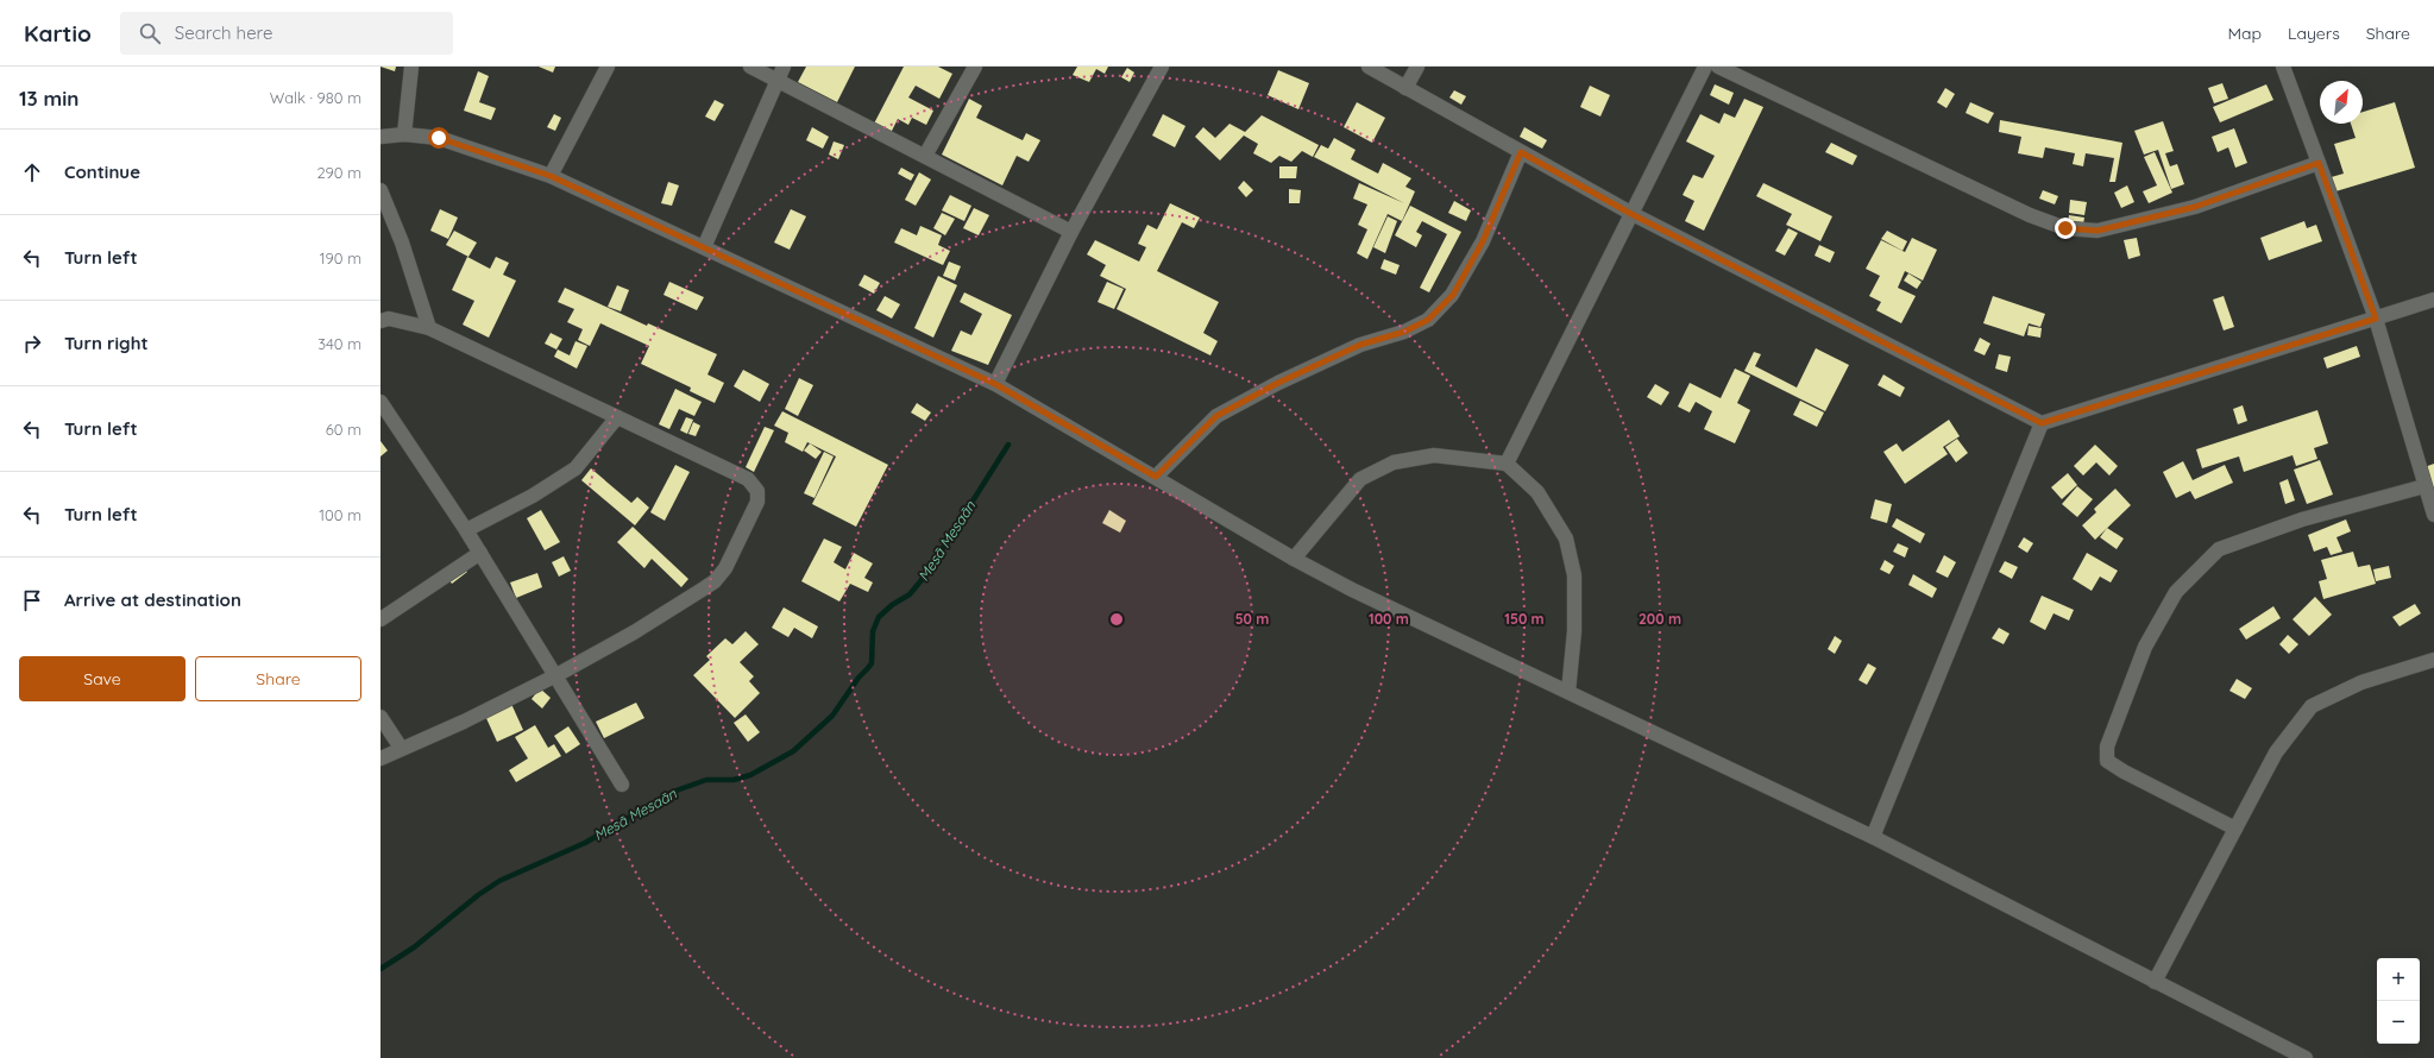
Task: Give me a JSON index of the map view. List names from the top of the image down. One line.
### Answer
{"water":["Mesā Mesaān"],"north":"top right","page":{"header":"Kartio","search":"Search here","nav":["Map","Layers","Share"],"heading":["13 min","Walk · 980 m"],"list":[["Continue","290 m"],["Turn left","190 m"],["Turn right","340 m"],["Turn left","60 m"],["Turn left","100 m"],"Arrive at destination"],"buttons":["Save","Share"],"map_buttons":["+","−"]},"rings":["50 m","100 m","150 m","200 m"]}
